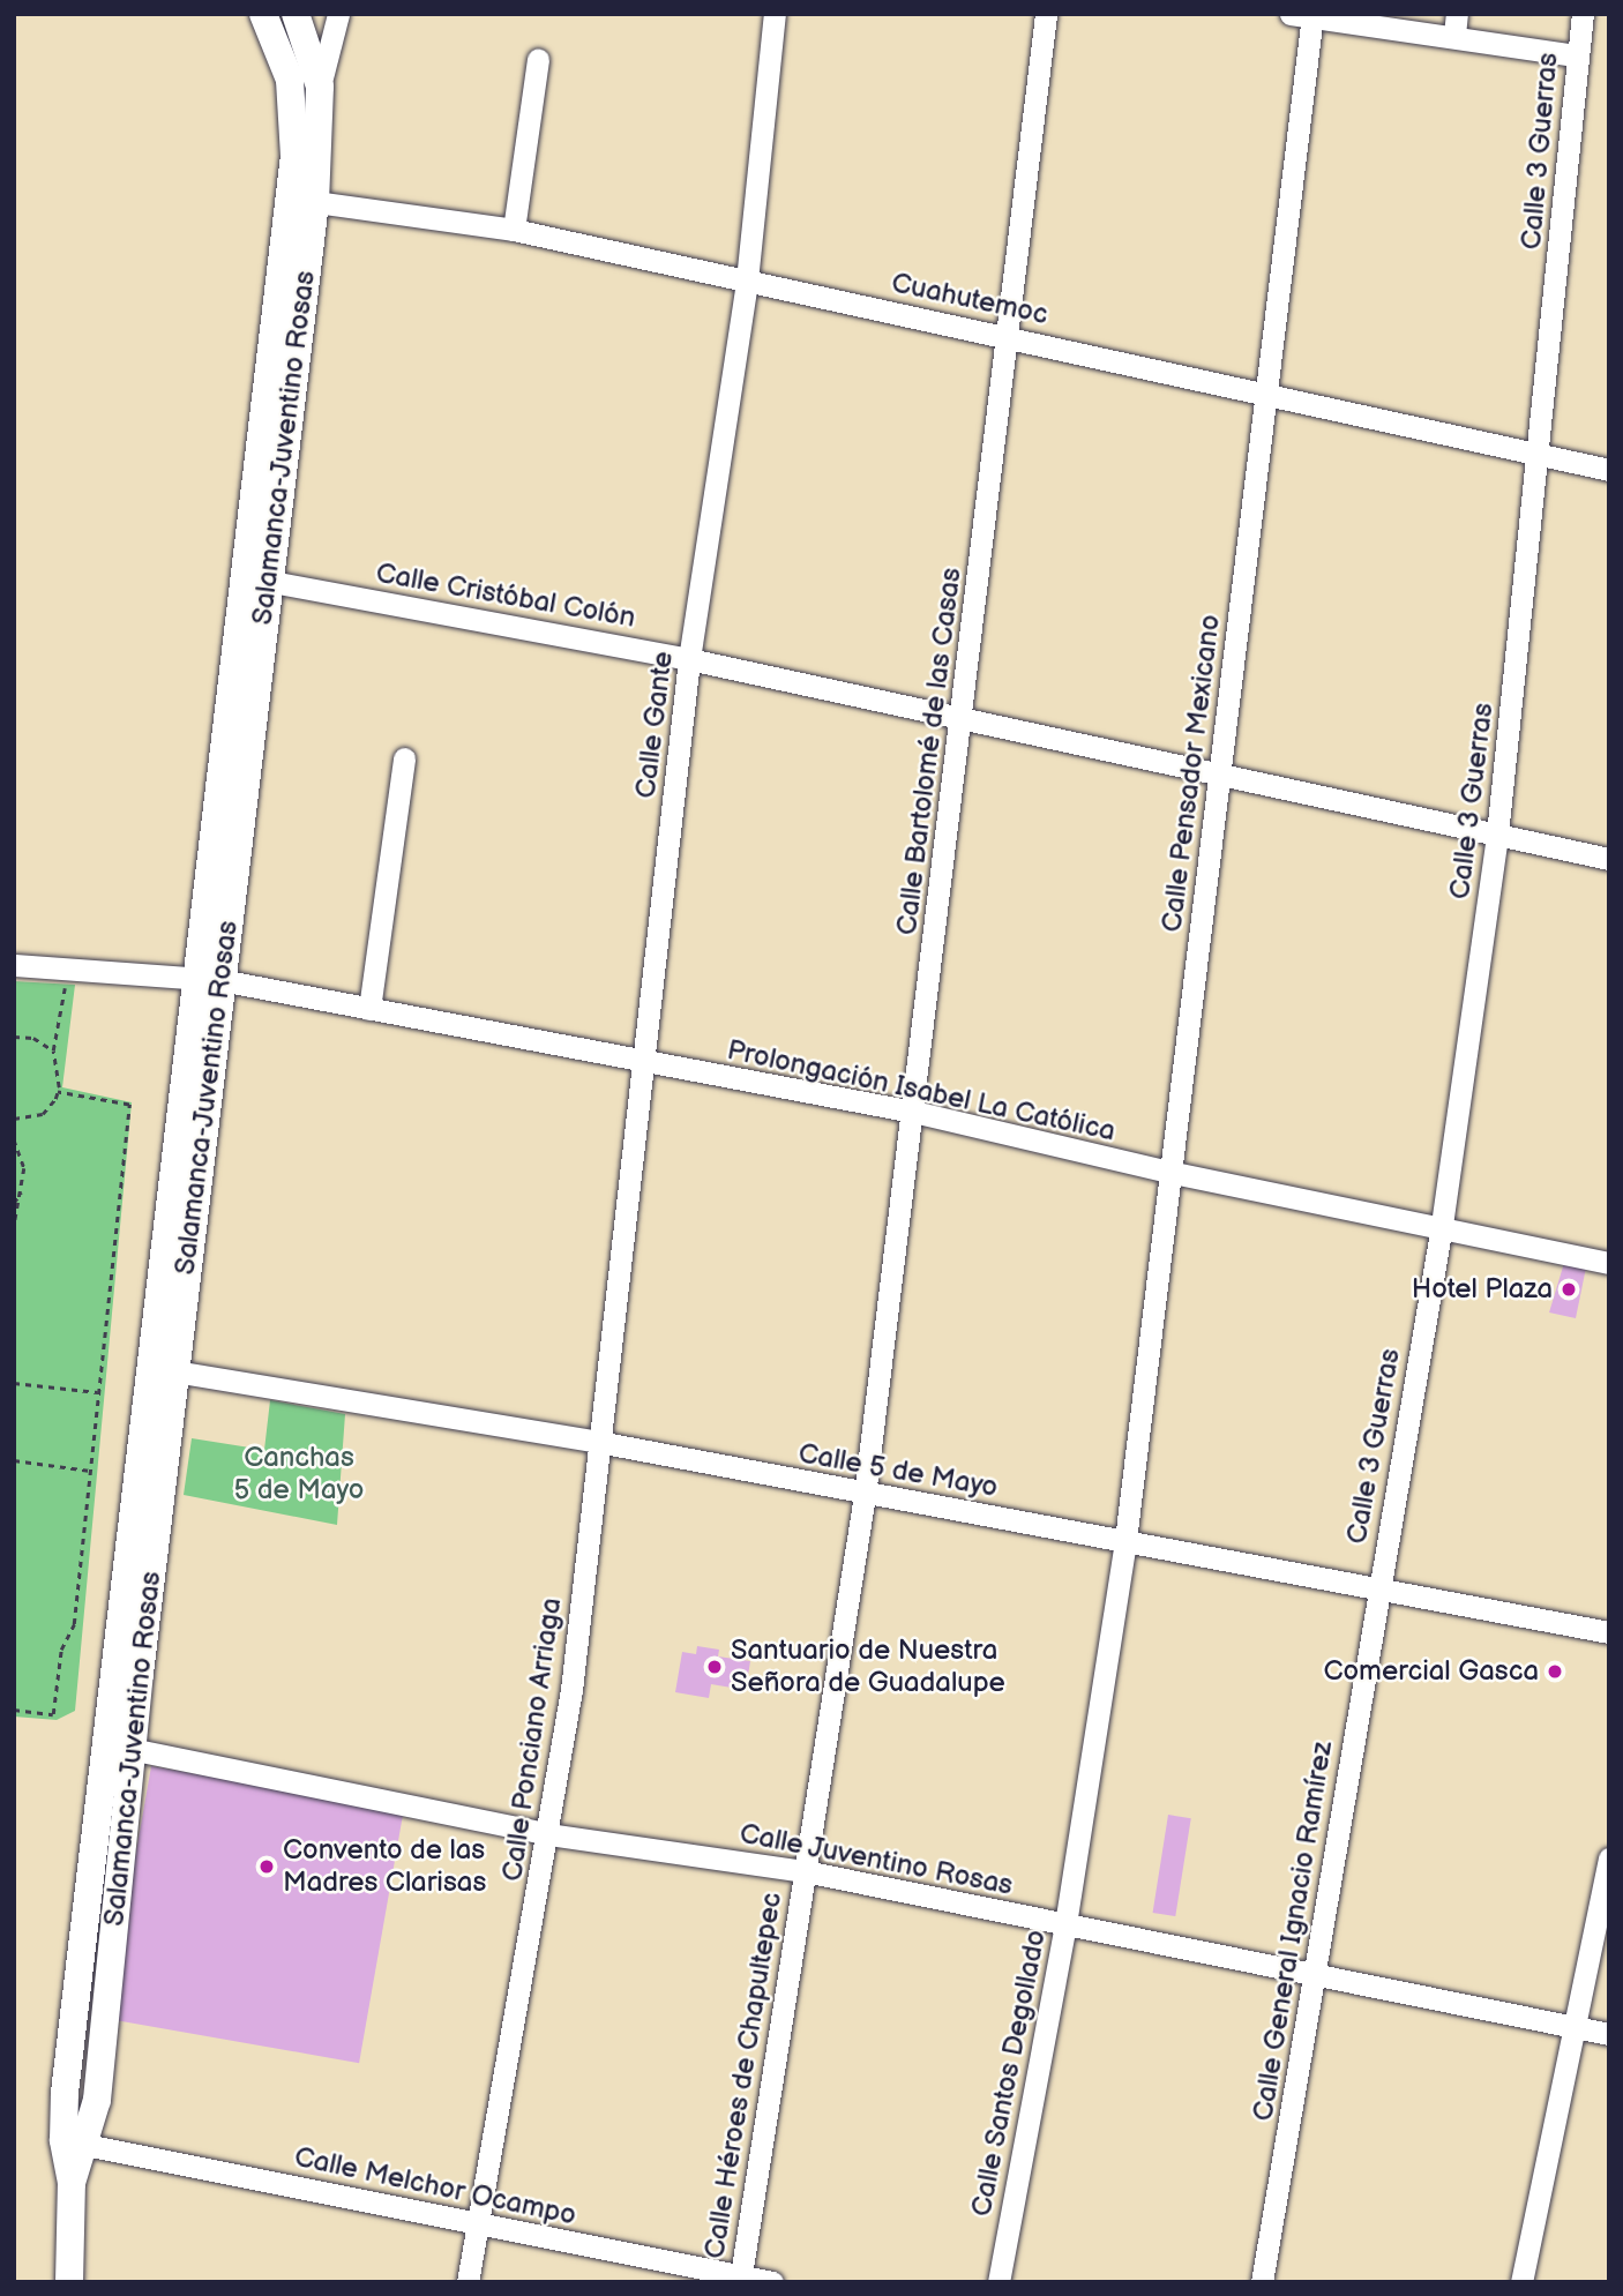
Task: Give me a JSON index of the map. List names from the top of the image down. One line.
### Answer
{"streets":{"street":["Calle 3 Guerras","Cuahutemoc","Salamanca-Juventino Rosas","Calle Cristóbal Colón","Calle Gante","Calle Bartolomé de las Casas","Calle Pensador Mexicano","Prolongación Isabel La Católica","Calle 5 de Mayo","Calle Ponciano Arriaga","Calle Juventino Rosas","Calle General Ignacio Ramírez","Calle Santos Degollado","Calle Héroes de Chapultepec","Calle Melchor Ocampo"]},"crossings":[["Calle 3 Guerras","Cuahutemoc"],["Calle 3 Guerras","Calle Cristóbal Colón"],["Calle 3 Guerras","Prolongación Isabel La Católica"],["Calle 3 Guerras","Calle 5 de Mayo"],["Calle 3 Guerras","Calle General Ignacio Ramírez"],["Cuahutemoc","Salamanca-Juventino Rosas"],["Cuahutemoc","Calle Gante"],["Cuahutemoc","Calle Bartolomé de las Casas"],["Cuahutemoc","Calle Pensador Mexicano"],["Salamanca-Juventino Rosas","Calle Cristóbal Colón"],["Salamanca-Juventino Rosas","Prolongación Isabel La Católica"],["Salamanca-Juventino Rosas","Calle 5 de Mayo"],["Salamanca-Juventino Rosas","Calle Juventino Rosas"],["Salamanca-Juventino Rosas","Calle Melchor Ocampo"],["Calle Cristóbal Colón","Calle Gante"],["Calle Cristóbal Colón","Calle Bartolomé de las Casas"],["Calle Cristóbal Colón","Calle Pensador Mexicano"],["Calle Gante","Prolongación Isabel La Católica"],["Calle Gante","Calle 5 de Mayo"],["Calle Gante","Calle Ponciano Arriaga"],["Calle Bartolomé de las Casas","Prolongación Isabel La Católica"],["Calle Bartolomé de las Casas","Calle 5 de Mayo"],["Calle Bartolomé de las Casas","Calle Héroes de Chapultepec"],["Calle Pensador Mexicano","Prolongación Isabel La Católica"],["Calle Pensador Mexicano","Calle 5 de Mayo"],["Calle Pensador Mexicano","Calle Santos Degollado"],["Calle 5 de Mayo","Calle Ponciano Arriaga"],["Calle 5 de Mayo","Calle General Ignacio Ramírez"],["Calle 5 de Mayo","Calle Santos Degollado"],["Calle 5 de Mayo","Calle Héroes de Chapultepec"],["Calle Ponciano Arriaga","Calle Juventino Rosas"],["Calle Ponciano Arriaga","Calle Melchor Ocampo"],["Calle Juventino Rosas","Calle General Ignacio Ramírez"],["Calle Juventino Rosas","Calle Santos Degollado"],["Calle Juventino Rosas","Calle Héroes de Chapultepec"],["Calle Héroes de Chapultepec","Calle Melchor Ocampo"]],"parks":["Canchas 5 de Mayo"],"places":["Hotel Plaza","Santuario de Nuestra Señora de Guadalupe","Comercial Gasca","Convento de las Madres Clarisas"]}
